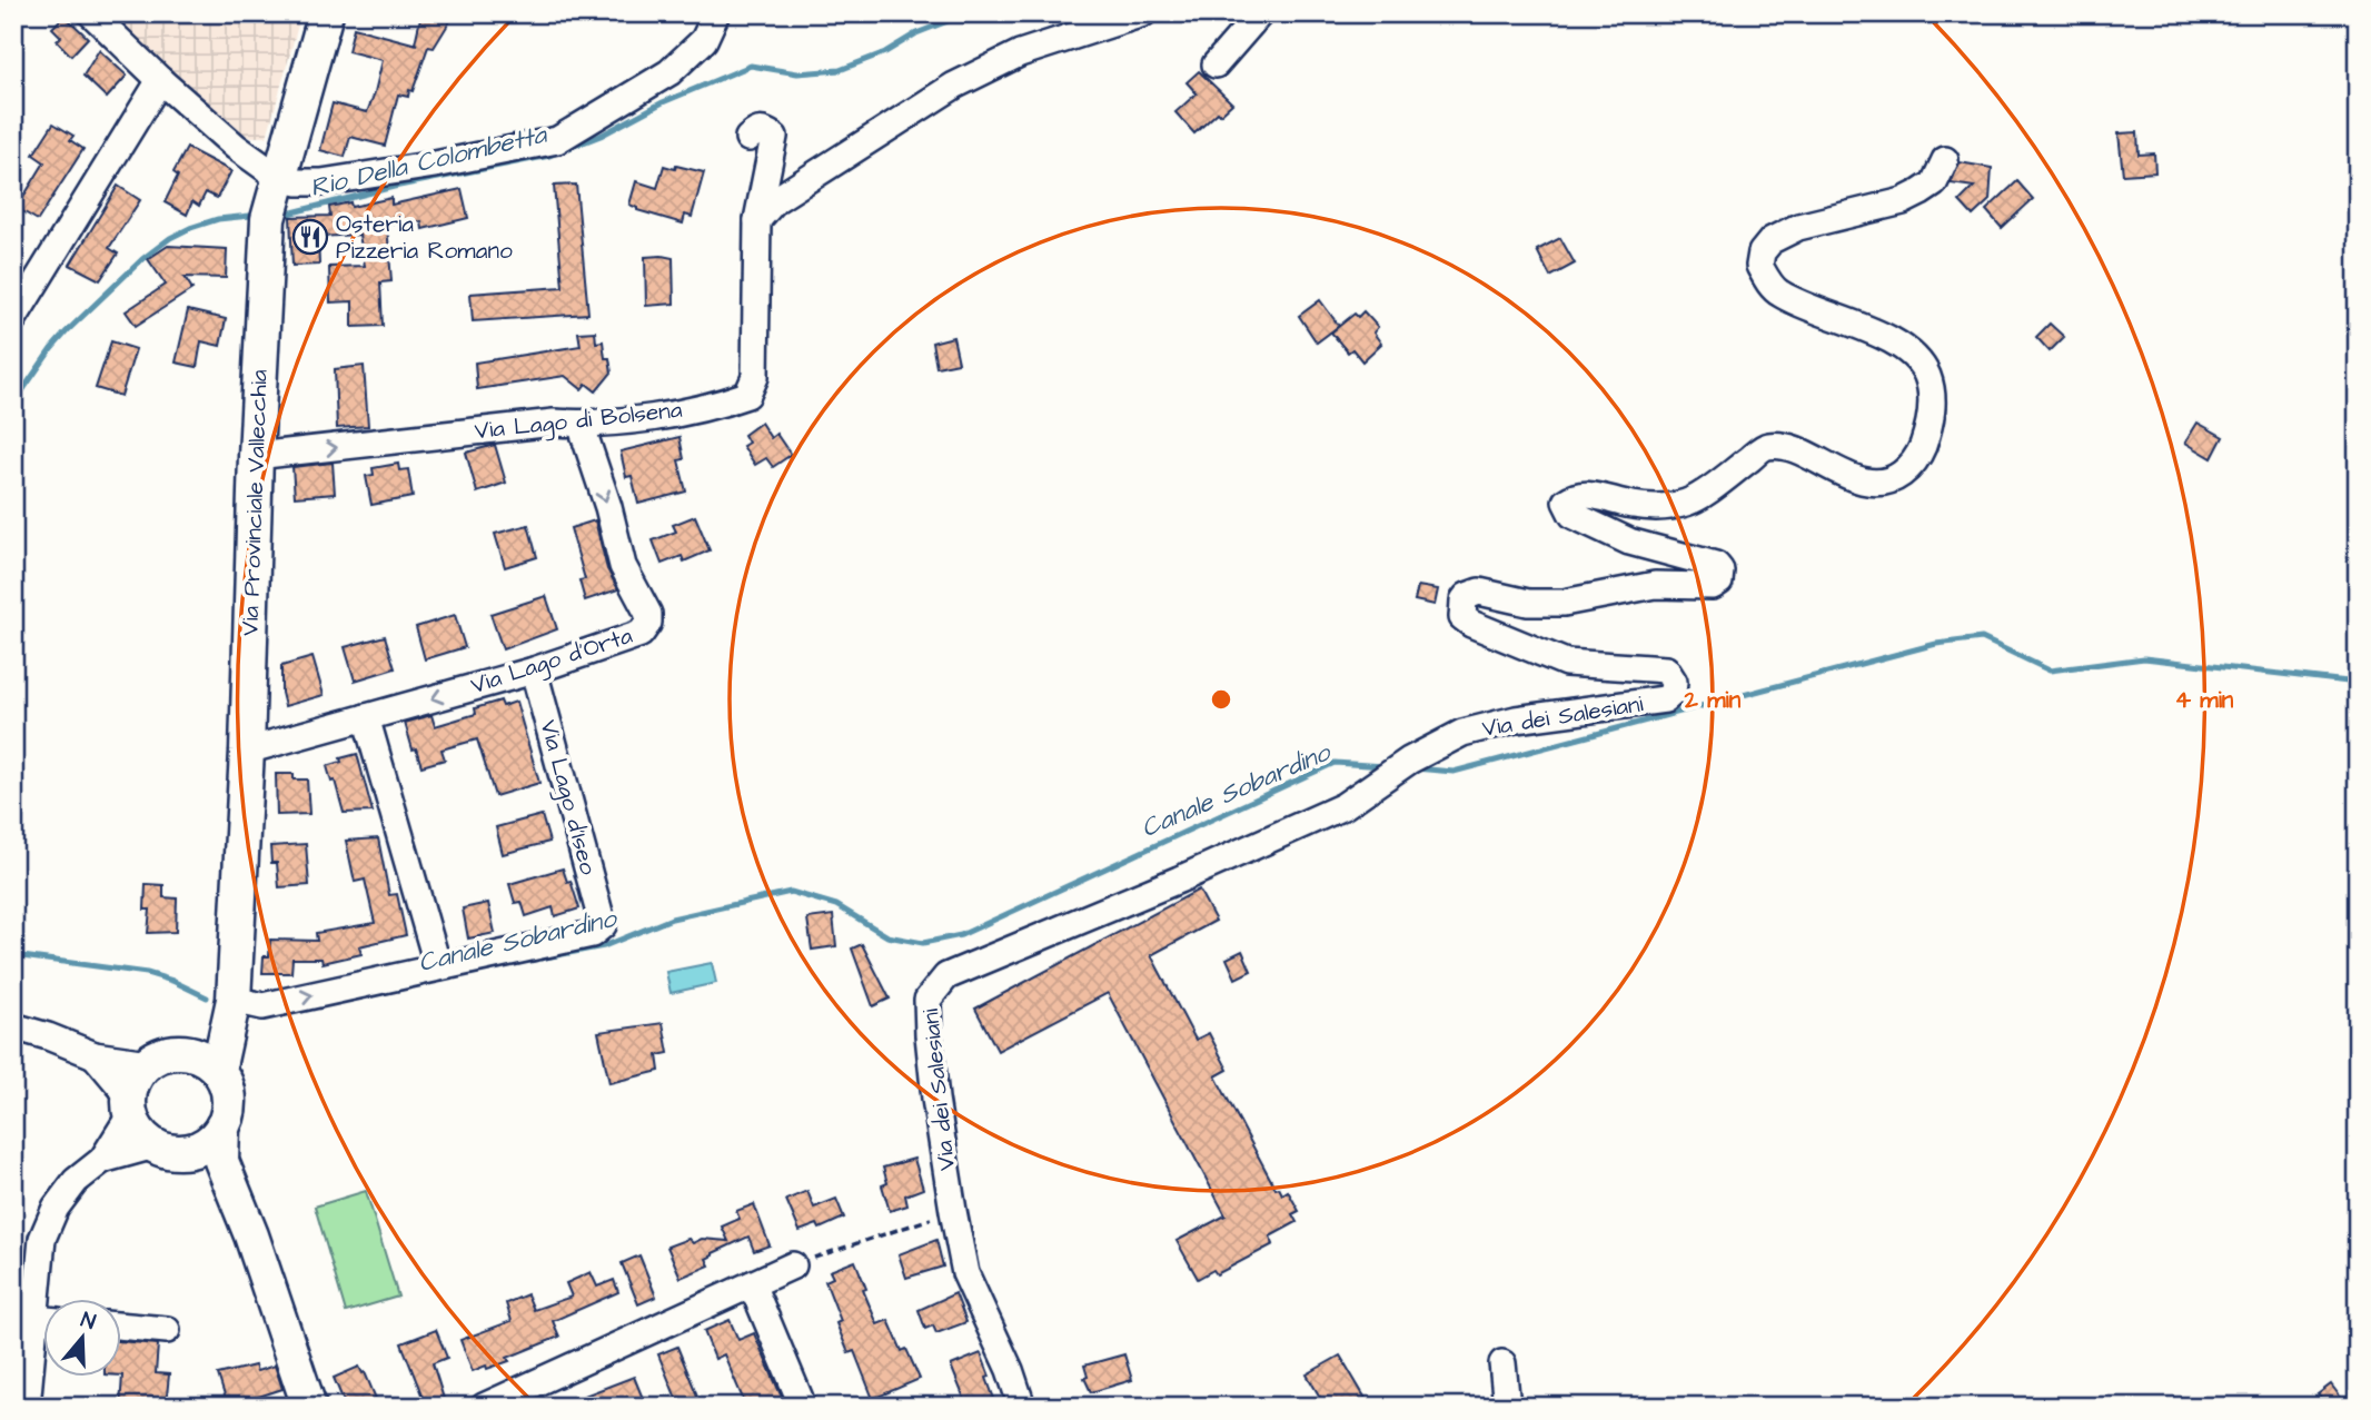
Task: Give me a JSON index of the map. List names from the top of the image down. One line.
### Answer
{"streets":{"main road":["Via Provinciale Vallecchia"],"street":["Via Lago di Bolsena","Via Lago d'Orta","Via dei Salesiani","Via Lago d'Iseo"]},"crossings":[["Via Lago di Bolsena","Via Provinciale Vallecchia"],["Via Lago di Bolsena","Via Lago d'Orta"],["Via Provinciale Vallecchia","Via Lago d'Orta"],["Via Lago d'Orta","Via Lago d'Iseo"]],"one_way":["Via Lago di Bolsena"],"water":["Rio Della Colombetta","Canale Sobardino"],"places":{"restaurant":["Osteria Pizzeria Romano"]},"north":"top","rings":["2 min","4 min"]}
